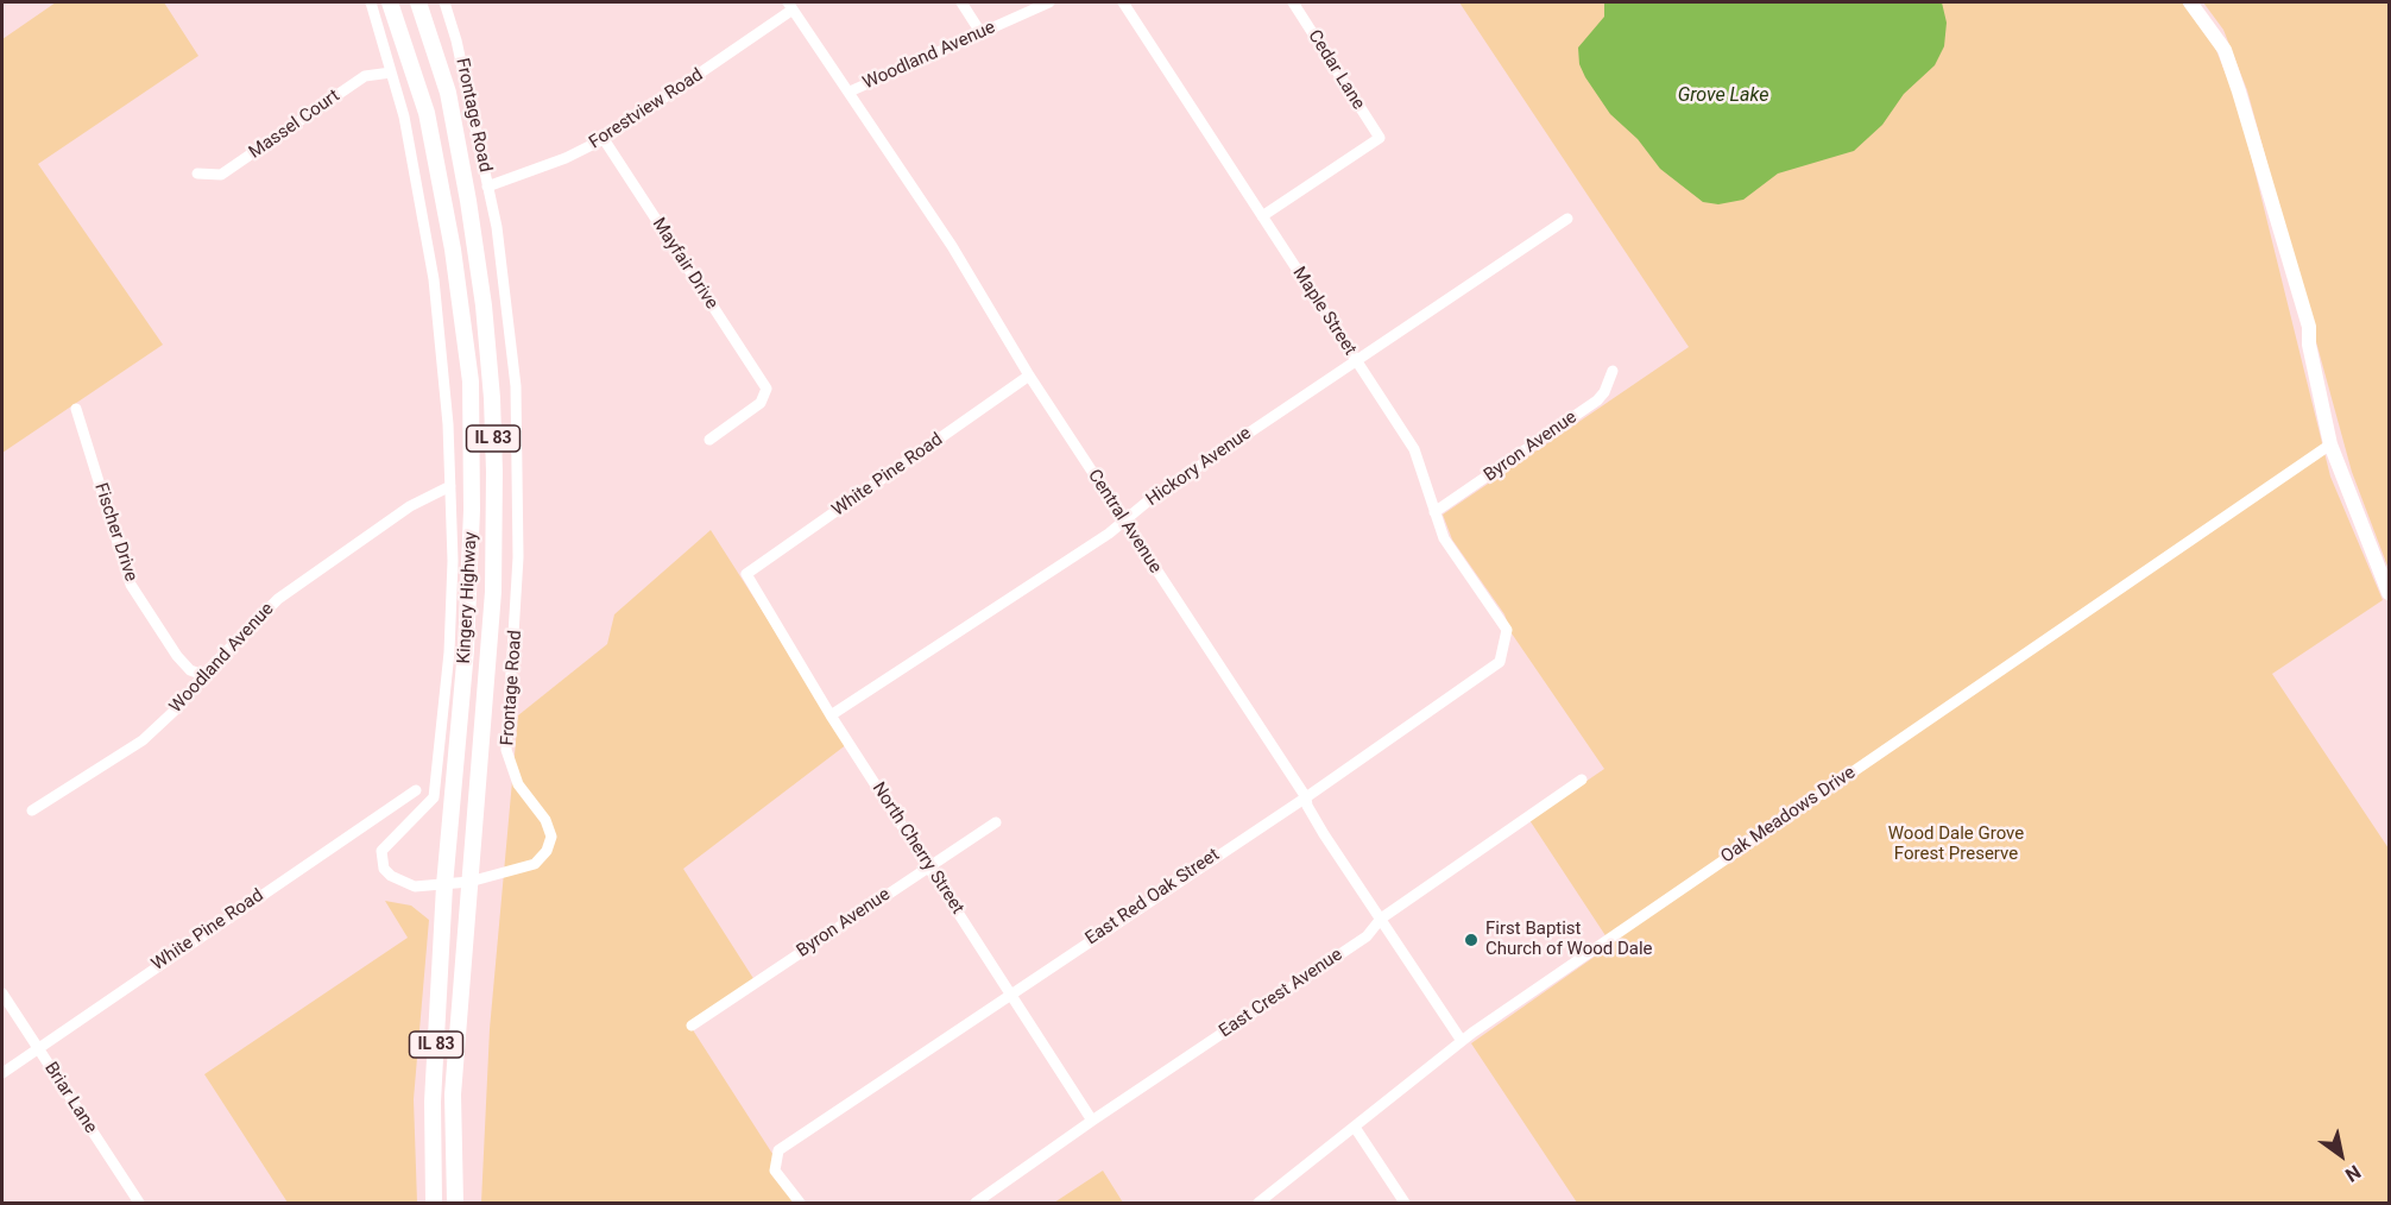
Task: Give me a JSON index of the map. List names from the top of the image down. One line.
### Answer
{"streets":{"highway":["IL 83","Kingery Highway"],"street":["Woodland Avenue","Cedar Lane","Forestview Road","Frontage Road","Massel Court","Mayfair Drive","Maple Street","Byron Avenue","Hickory Avenue","White Pine Road","Central Avenue","Fischer Drive","Oak Meadows Drive","North Cherry Street","East Red Oak Street","East Crest Avenue","Briar Lane"]},"crossings":[["Woodland Avenue","Frontage Road"],["Woodland Avenue","Central Avenue"],["Woodland Avenue","Fischer Drive"],["Cedar Lane","Maple Street"],["Forestview Road","Frontage Road"],["Forestview Road","Mayfair Drive"],["Forestview Road","Central Avenue"],["Frontage Road","Massel Court"],["Frontage Road","Kingery Highway"],["Maple Street","Byron Avenue"],["Maple Street","Hickory Avenue"],["Maple Street","East Red Oak Street"],["Byron Avenue","North Cherry Street"],["Hickory Avenue","Central Avenue"],["Hickory Avenue","North Cherry Street"],["White Pine Road","Central Avenue"],["White Pine Road","North Cherry Street"],["White Pine Road","Briar Lane"],["Central Avenue","Oak Meadows Drive"],["Central Avenue","East Red Oak Street"],["Central Avenue","East Crest Avenue"],["North Cherry Street","East Red Oak Street"],["North Cherry Street","East Crest Avenue"]],"water":["Grove Lake"],"parks":["Wood Dale Grove Forest Preserve"],"places":["First Baptist Church of Wood Dale"],"north":"bottom right"}
